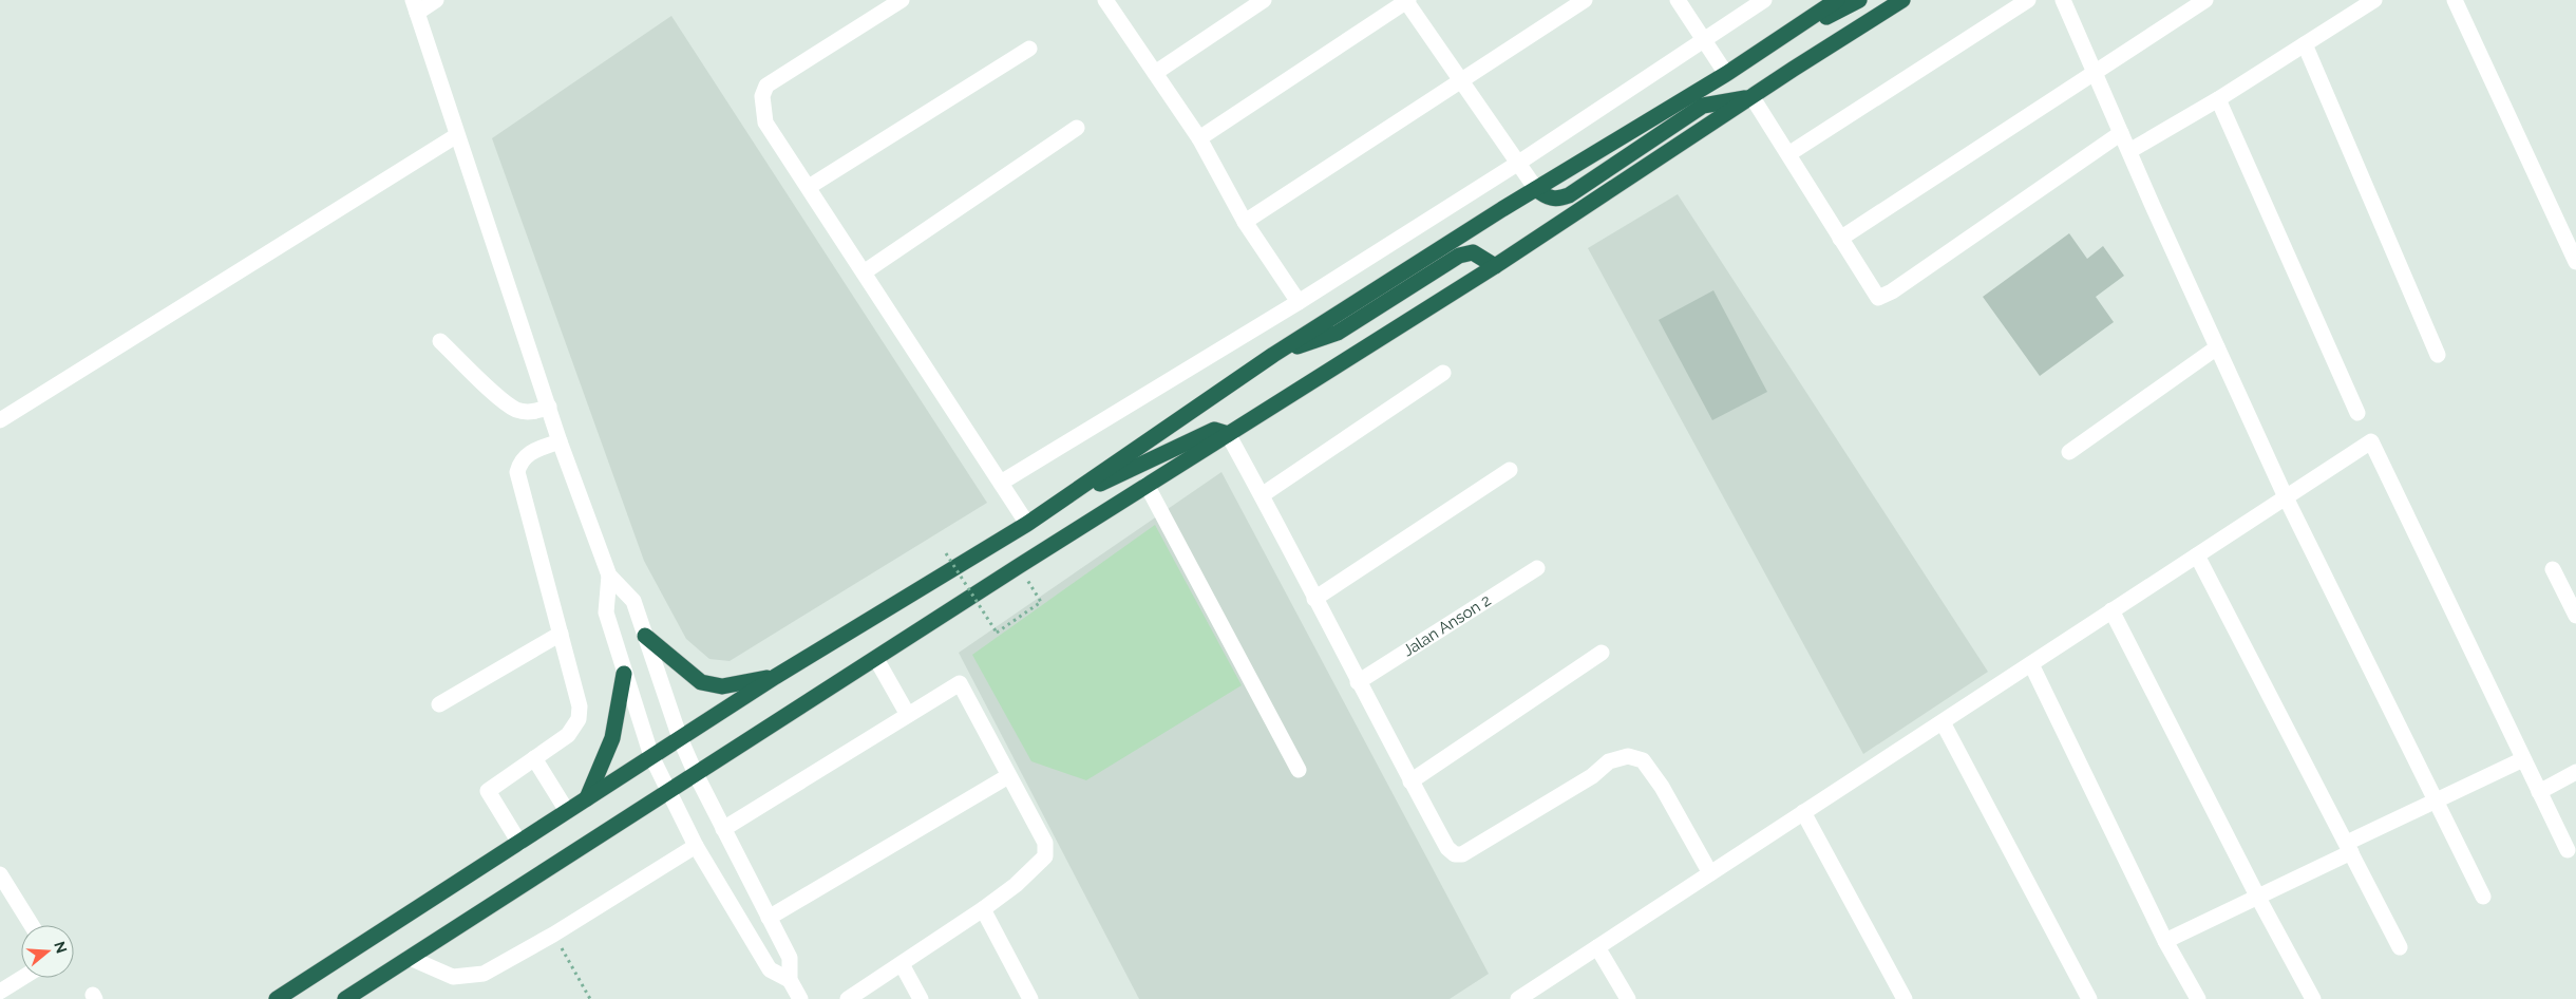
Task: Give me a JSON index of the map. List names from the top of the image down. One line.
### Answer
{"streets":{"street":["Jalan Anson 2"]},"north":"right"}
